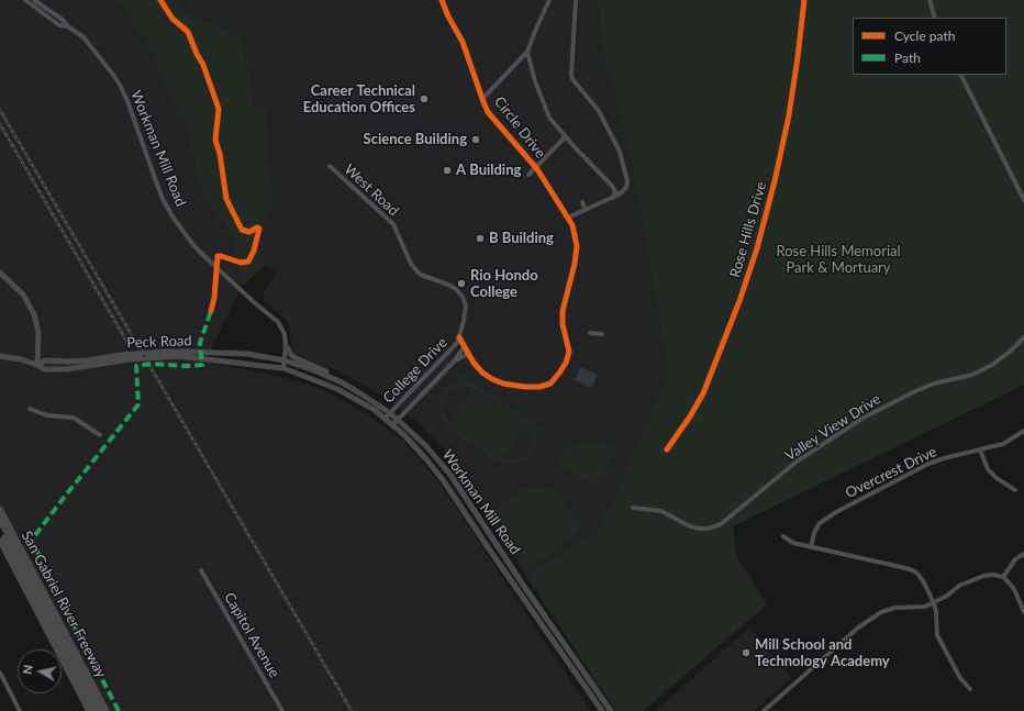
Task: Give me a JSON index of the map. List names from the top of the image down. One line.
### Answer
{"streets":{"highway":["San Gabriel River Freeway"],"main road":["Workman Mill Road","Peck Road"],"street":["Circle Drive","West Road","Rose Hills Drive","College Drive","Valley View Drive","Overcrest Drive","Capitol Avenue"]},"crossings":[["Workman Mill Road","Peck Road"],["Workman Mill Road","College Drive"],["West Road","College Drive"]],"parks":["Rose Hills Memorial Park & Mortuary"],"places":["Career Technical Education Offices","Science Building","A Building","B Building","Rio Hondo College","Mill School and Technology Academy"],"legend":["Cycle path","Path"],"north":"left"}
